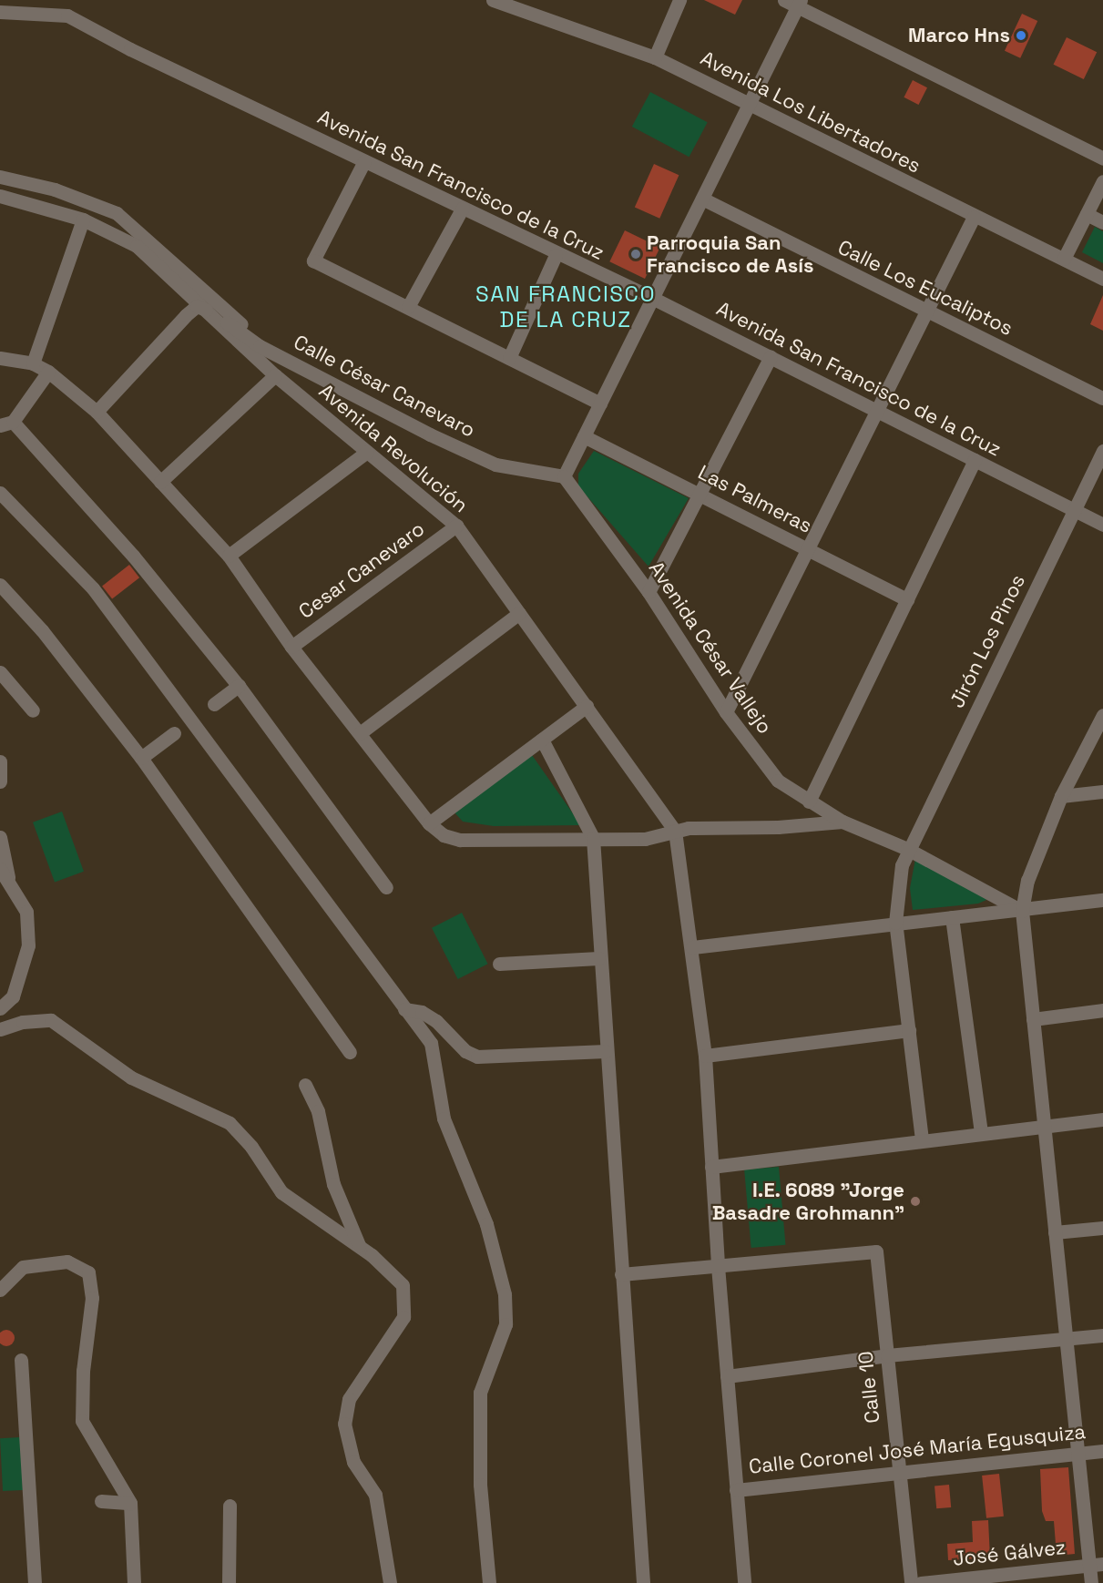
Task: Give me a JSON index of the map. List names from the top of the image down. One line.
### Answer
{"streets":{"street":["Avenida Los Libertadores","Avenida San Francisco de la Cruz","Calle Los Eucaliptos","Calle César Canevaro","Avenida Revolución","Las Palmeras","Cesar Canevaro","Jirón Los Pinos","Avenida César Vallejo","Calle 10","Calle Coronel José María Egusquiza","José Gálvez"]},"crossings":[["Avenida San Francisco de la Cruz","Jirón Los Pinos"],["Calle César Canevaro","Avenida Revolución"],["Calle César Canevaro","Avenida César Vallejo"],["Avenida Revolución","Cesar Canevaro"],["Jirón Los Pinos","Avenida César Vallejo"],["Calle 10","Calle Coronel José María Egusquiza"]],"districts":["SAN FRANCISCO DE LA CRUZ"],"places":["Marco Hns","Parroquia San Francisco de Asís","I.E. 6089 \"Jorge Basadre Grohmann\""]}
